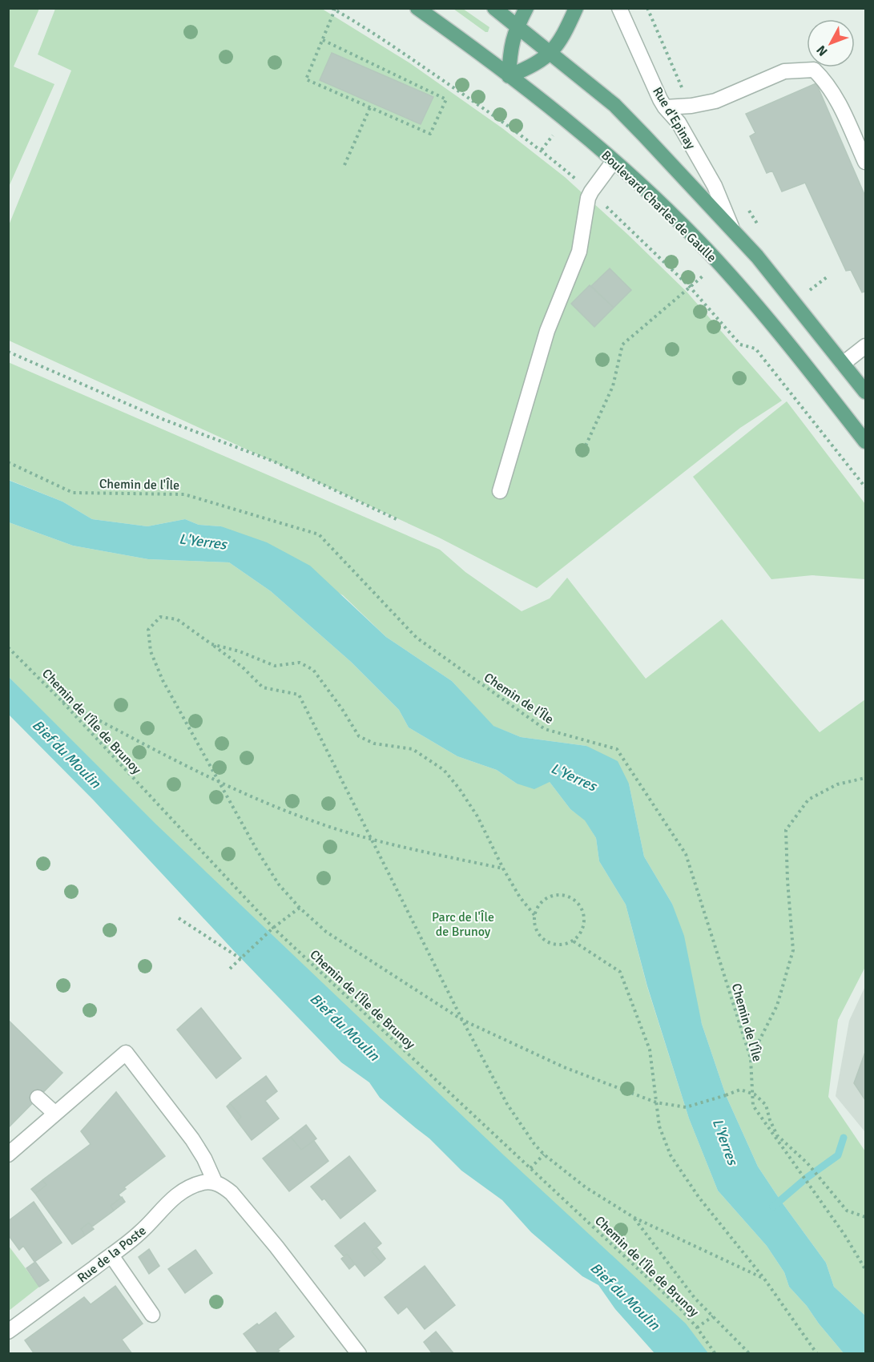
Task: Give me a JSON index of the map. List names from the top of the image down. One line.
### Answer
{"streets":{"main road":["Boulevard Charles de Gaulle"],"street":["Rue d'Epinay","Rue de la Poste"],"path":["Chemin de l'Île","Chemin de l'Île de Brunoy"]},"water":["L'Yerres","Bief du Moulin"],"parks":["Parc de l'Île de Brunoy"],"north":"bottom left"}
